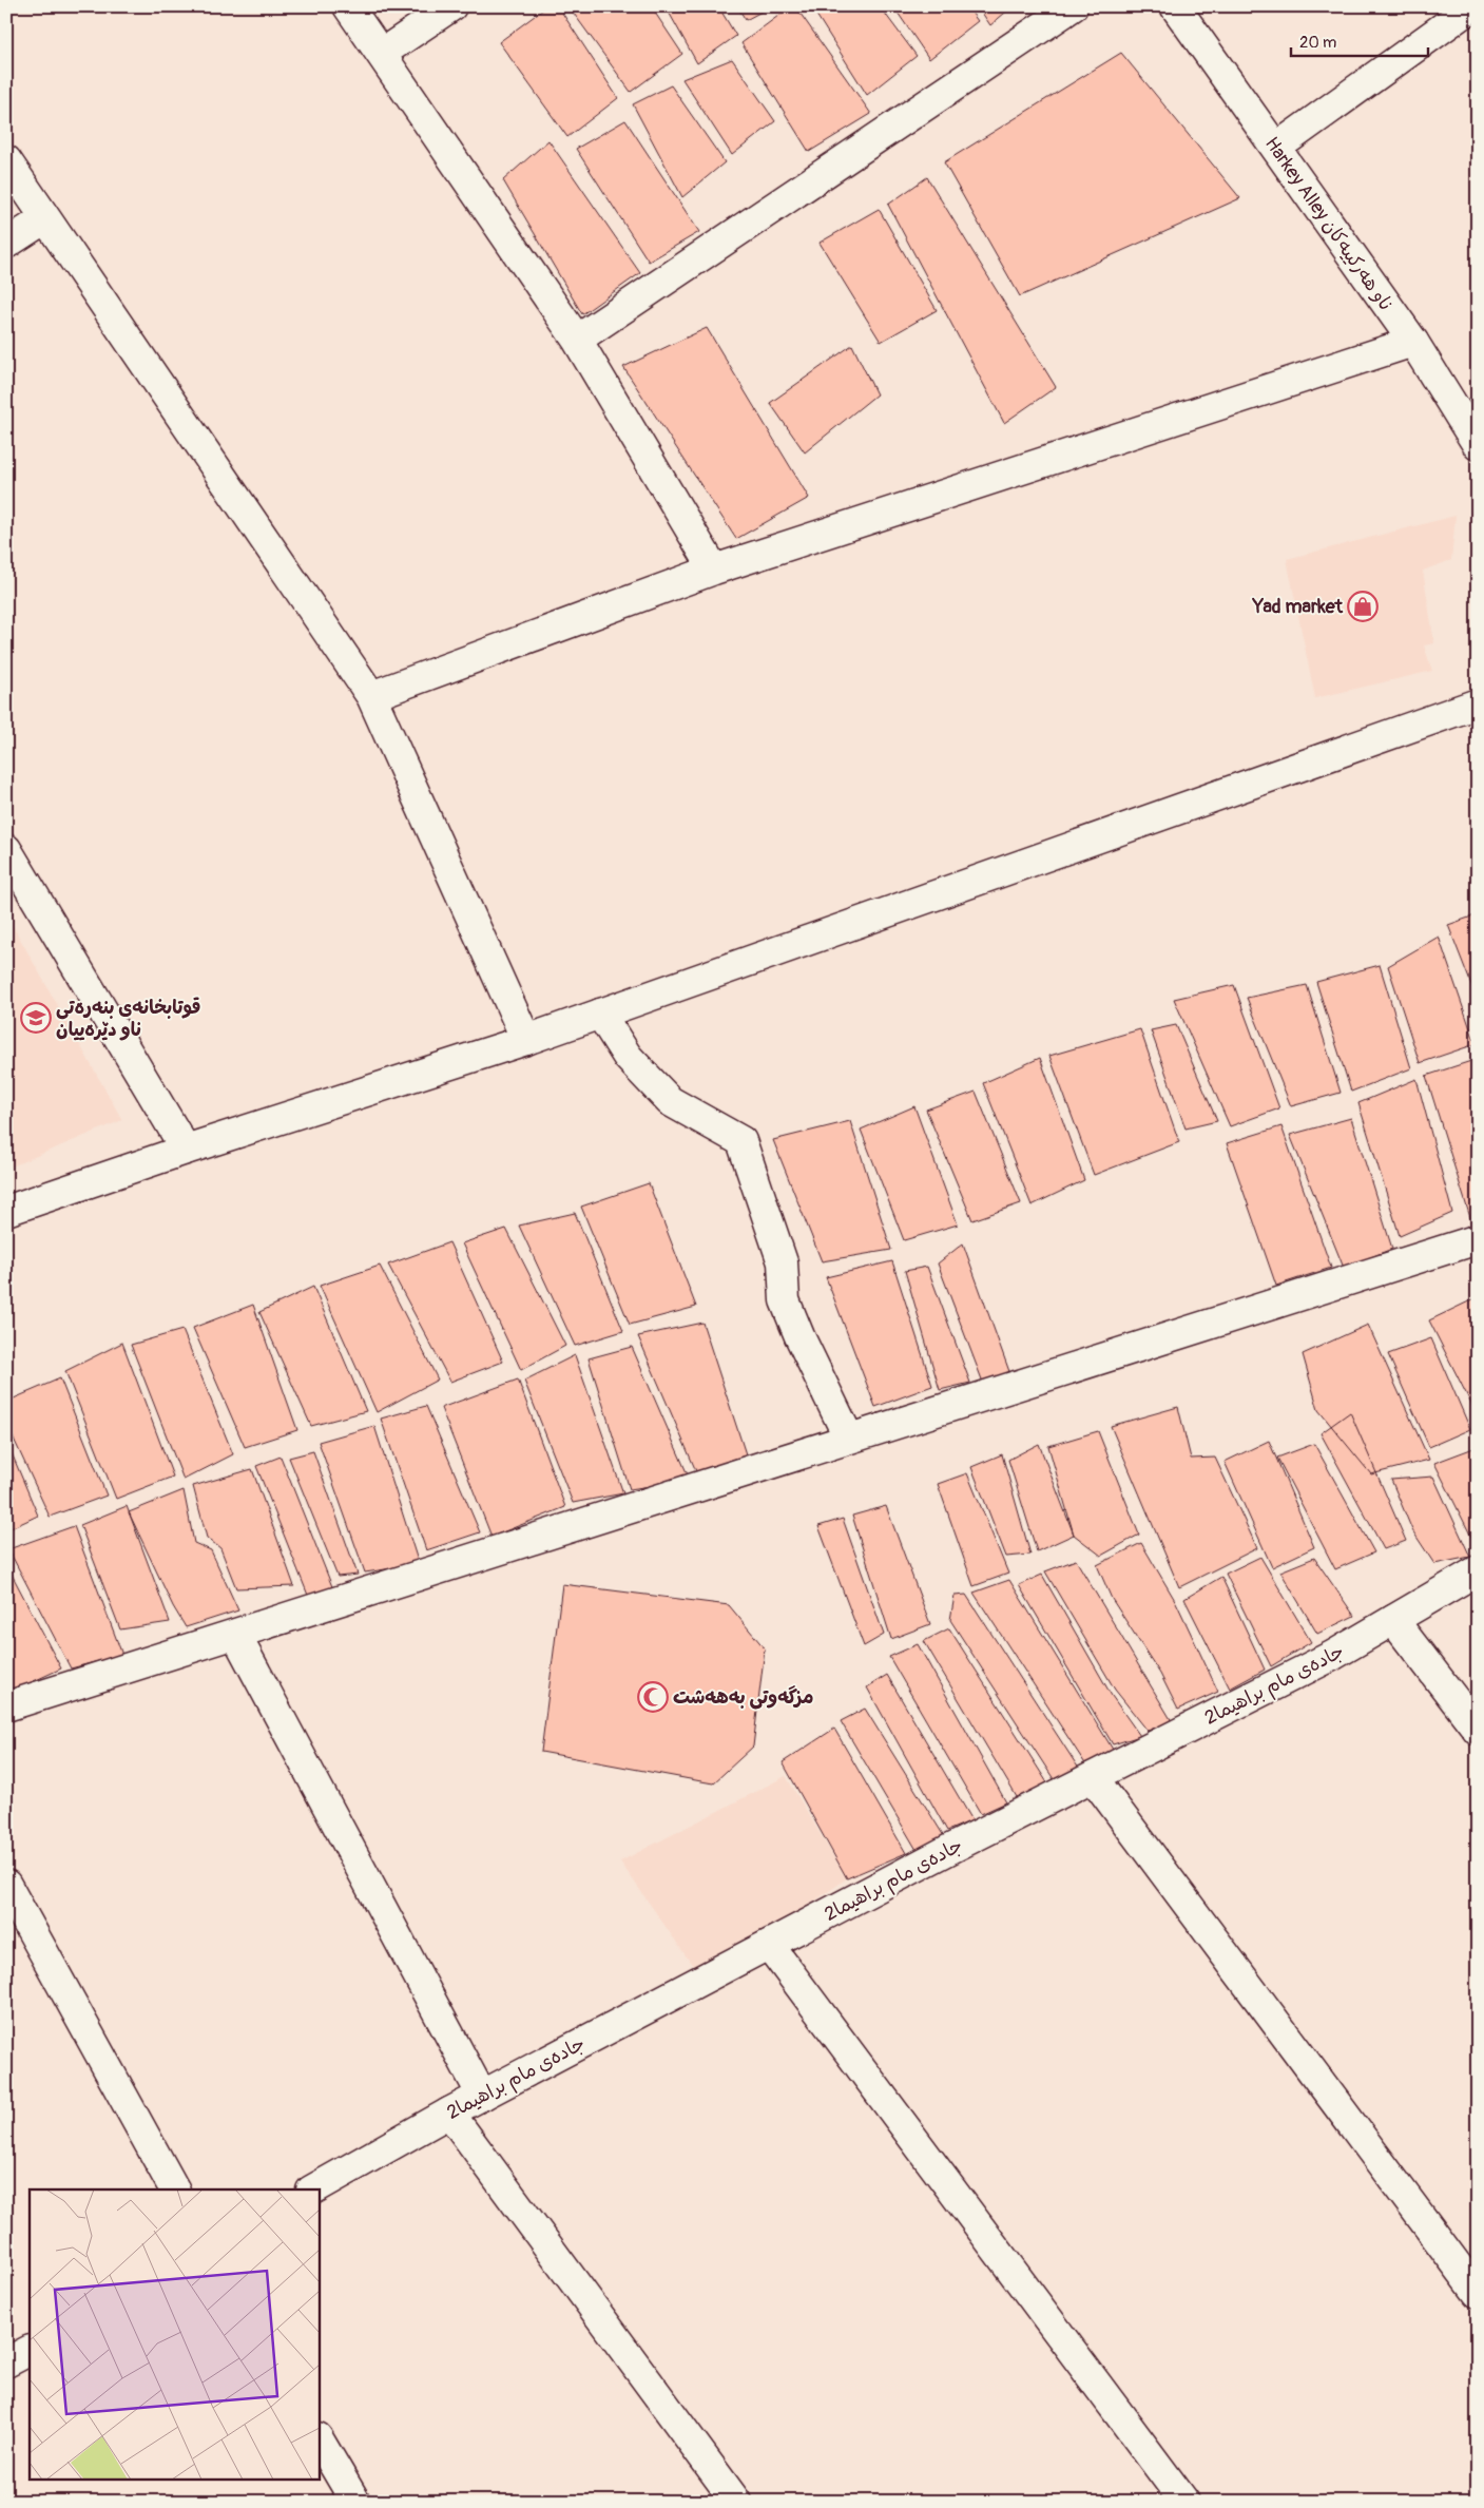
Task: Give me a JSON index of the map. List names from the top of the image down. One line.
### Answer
{"streets":{"street":["Harkey Alley ناو هەركييەكان","جادەی مام براهیما2"]},"places":{"shop":["Yad market"],"school or university":["قوتابخانەى بنەرەتى ناو دێرەييان"],"mosque":["مزگەوتی بەهەشت"]},"scale_bar":"20 m"}
